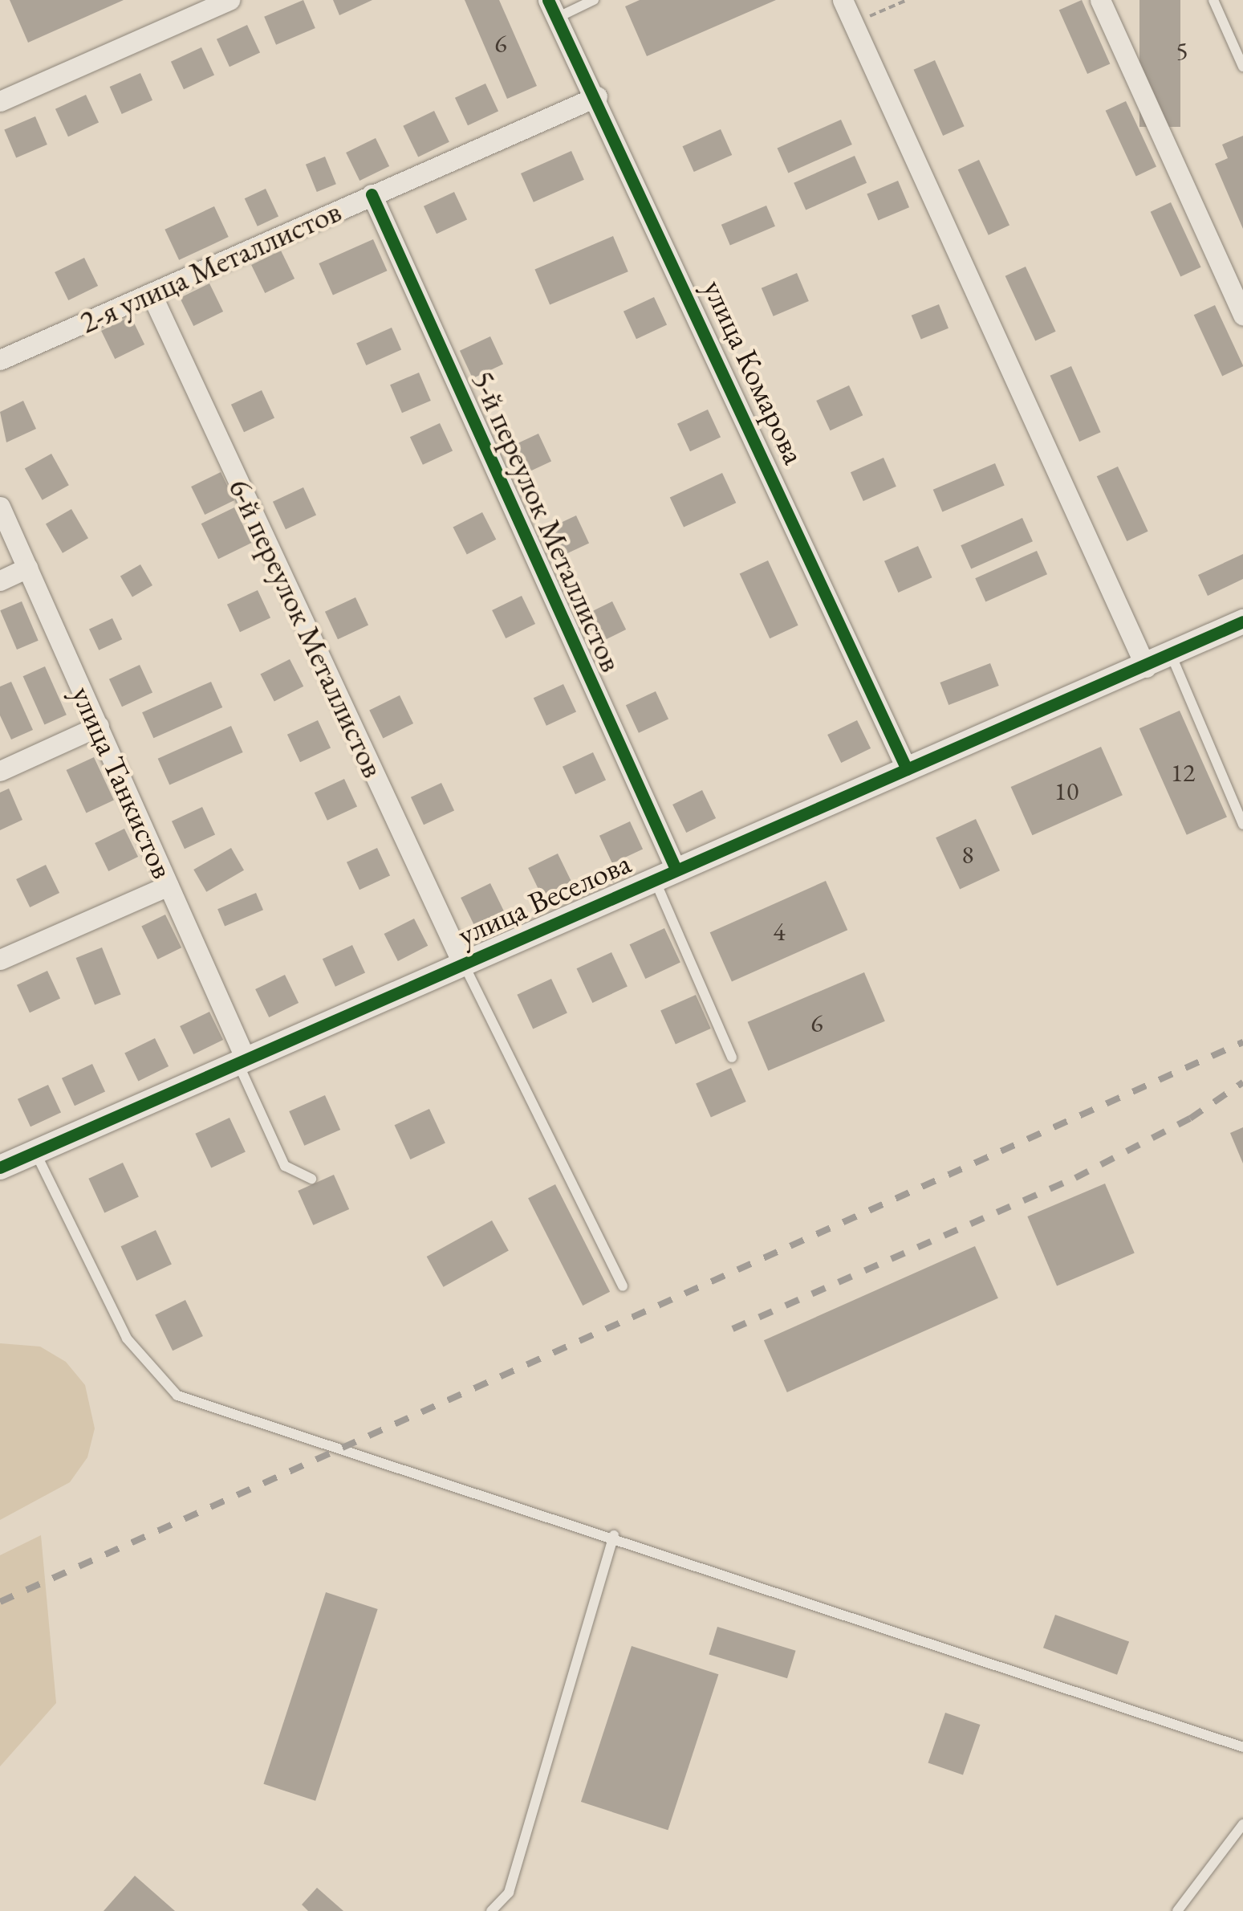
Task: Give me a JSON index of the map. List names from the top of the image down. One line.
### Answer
{"streets":{"street":["2-я улица Металлистов","улица Комарова","5-й переулок Металлистов","6-й переулок Металлистов","улица Танкистов","улица Веселова"]},"crossings":[["2-я улица Металлистов","улица Комарова"],["2-я улица Металлистов","5-й переулок Металлистов"],["2-я улица Металлистов","6-й переулок Металлистов"],["улица Комарова","улица Веселова"],["5-й переулок Металлистов","улица Веселова"],["6-й переулок Металлистов","улица Веселова"],["улица Танкистов","улица Веселова"]],"house_numbers":["6","5","12","10","8","4","6"]}
